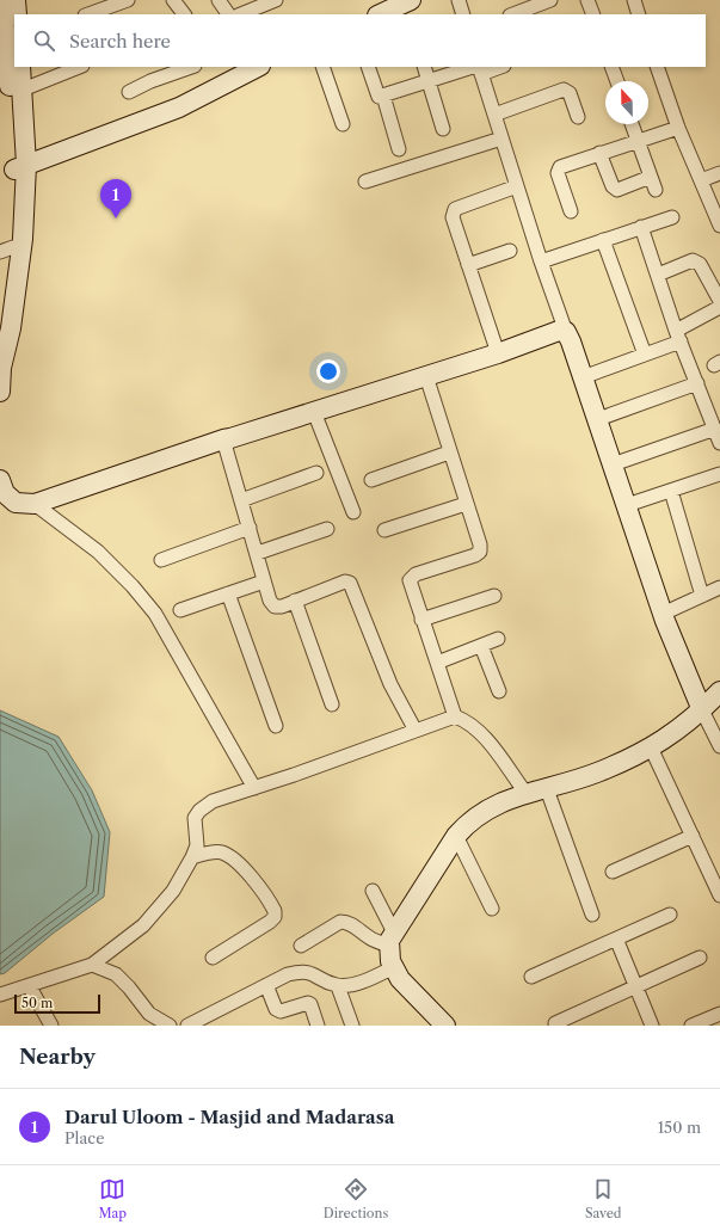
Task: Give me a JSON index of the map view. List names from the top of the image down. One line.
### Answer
{"scale_bar":"50 m","north":"top","page":{"search":"Search here","pins":"1","scale":"50 m","heading":"Nearby","list":[{"mark":"1","name":"Darul Uloom - Masjid and Madarasa","note":"Place","value":"150 m"}],"nav":["Map","Directions","Saved"]}}
